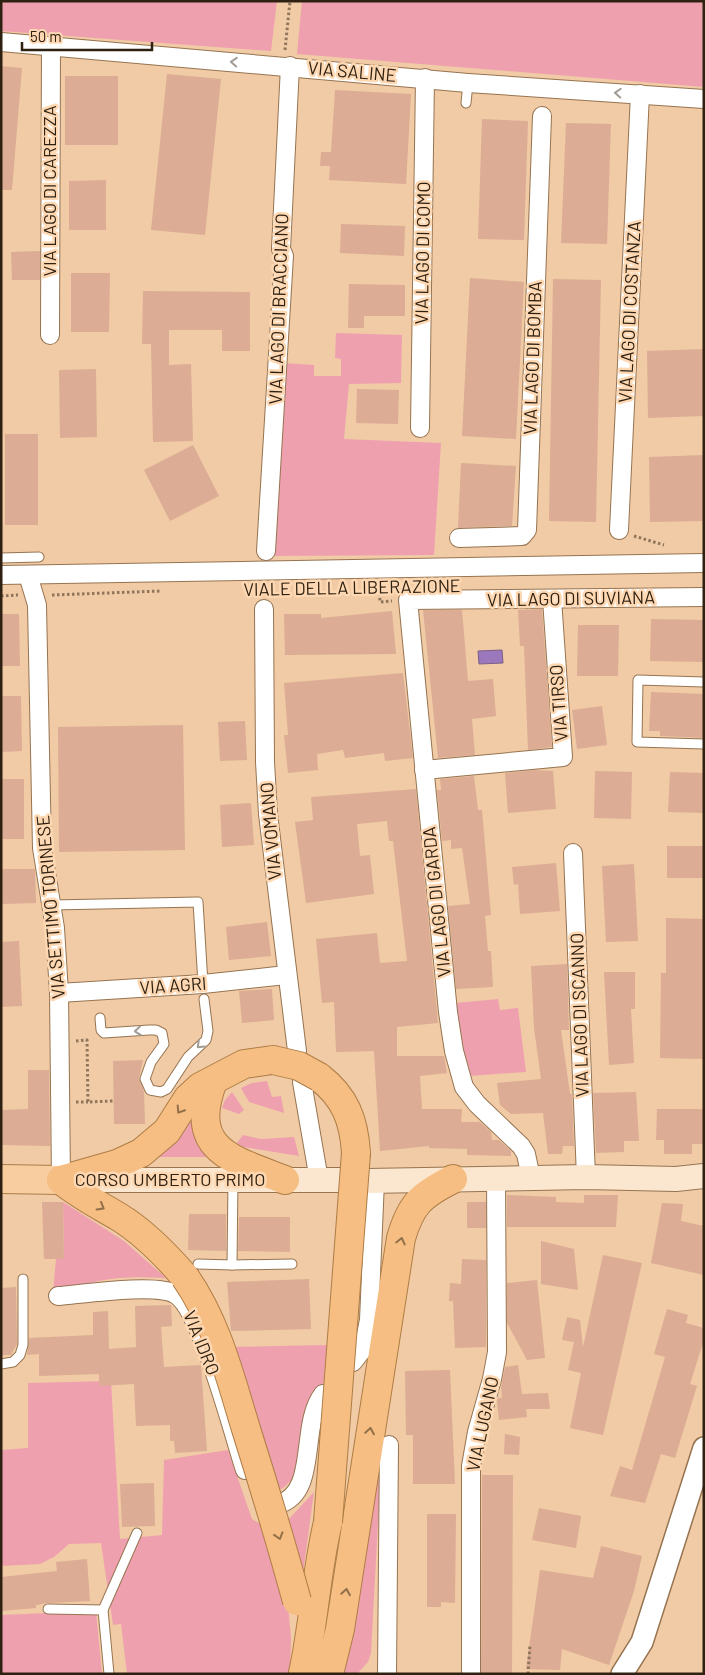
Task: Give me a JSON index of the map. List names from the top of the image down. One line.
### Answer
{"streets":{"main road":["CORSO UMBERTO PRIMO"],"street":["VIA SALINE","VIA LAGO DI CAREZZA","VIA LAGO DI COMO","VIA LAGO DI BRACCIANO","VIA LAGO DI COSTANZA","VIA LAGO DI BOMBA","VIALE DELLA LIBERAZIONE","VIA LAGO DI SUVIANA","VIA TIRSO","VIA VOMANO","VIA LAGO DI GARDA","VIA SETTIMO TORINESE","VIA AGRI","VIA LAGO DI SCANNO","VIA IDRO","VIA LUGANO"]},"crossings":[["VIA SALINE","VIA LAGO DI CAREZZA"],["VIA SALINE","VIA LAGO DI COMO"],["VIA SALINE","VIA LAGO DI BRACCIANO"],["VIA SALINE","VIA LAGO DI COSTANZA"],["VIALE DELLA LIBERAZIONE","VIA LAGO DI SUVIANA"],["VIALE DELLA LIBERAZIONE","VIA LAGO DI GARDA"],["VIALE DELLA LIBERAZIONE","VIA SETTIMO TORINESE"],["VIA LAGO DI SUVIANA","VIA TIRSO"],["VIA LAGO DI SUVIANA","VIA LAGO DI GARDA"],["VIA TIRSO","VIA LAGO DI GARDA"],["VIA VOMANO","VIA AGRI"],["VIA VOMANO","CORSO UMBERTO PRIMO"],["VIA SETTIMO TORINESE","VIA AGRI"],["VIA SETTIMO TORINESE","CORSO UMBERTO PRIMO"]],"one_way":["VIA SALINE"],"scale_bar":"50 m"}
